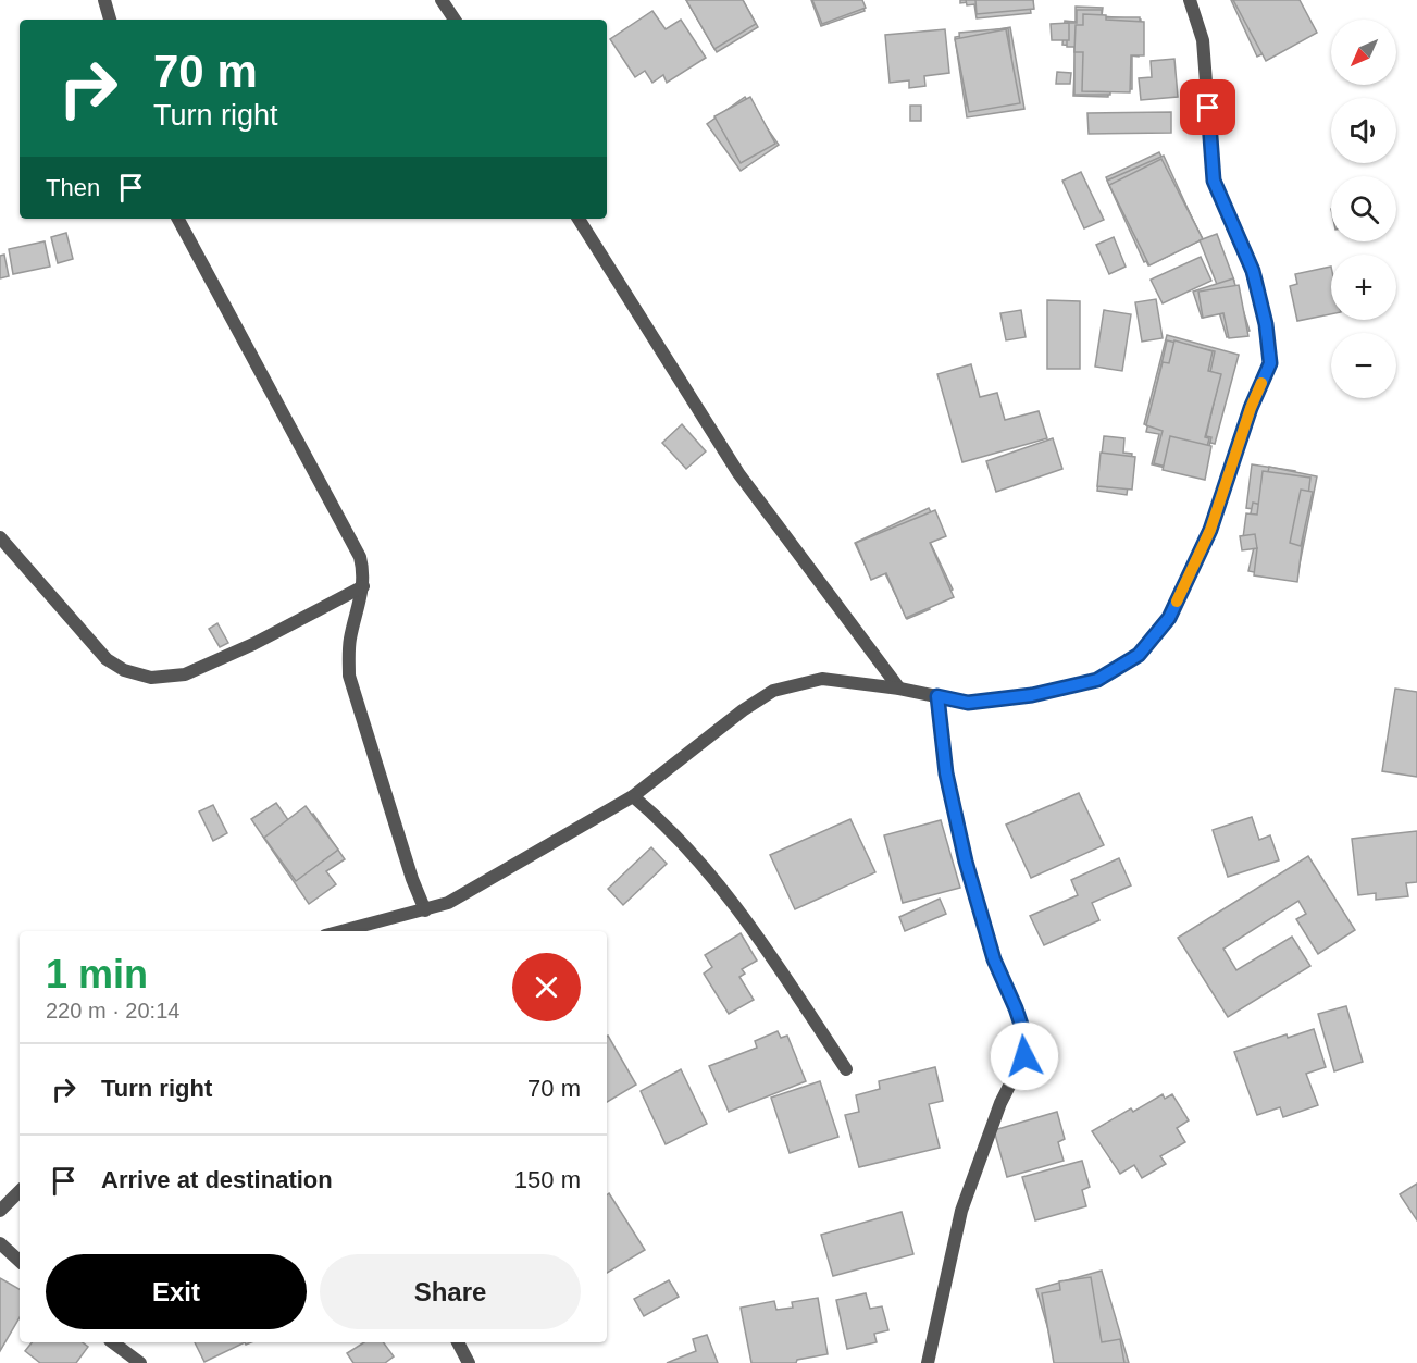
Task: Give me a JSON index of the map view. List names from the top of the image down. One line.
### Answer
{"north":"bottom left","page":{"map_buttons":["+","−"],"turn":["70 m","Turn right"],"then":"Then","heading":["1 min","220 m · 20:14"],"list":[{"name":"Turn right","value":"70 m"},{"name":"Arrive at destination","value":"150 m"}],"buttons":["Exit","Share"]}}
